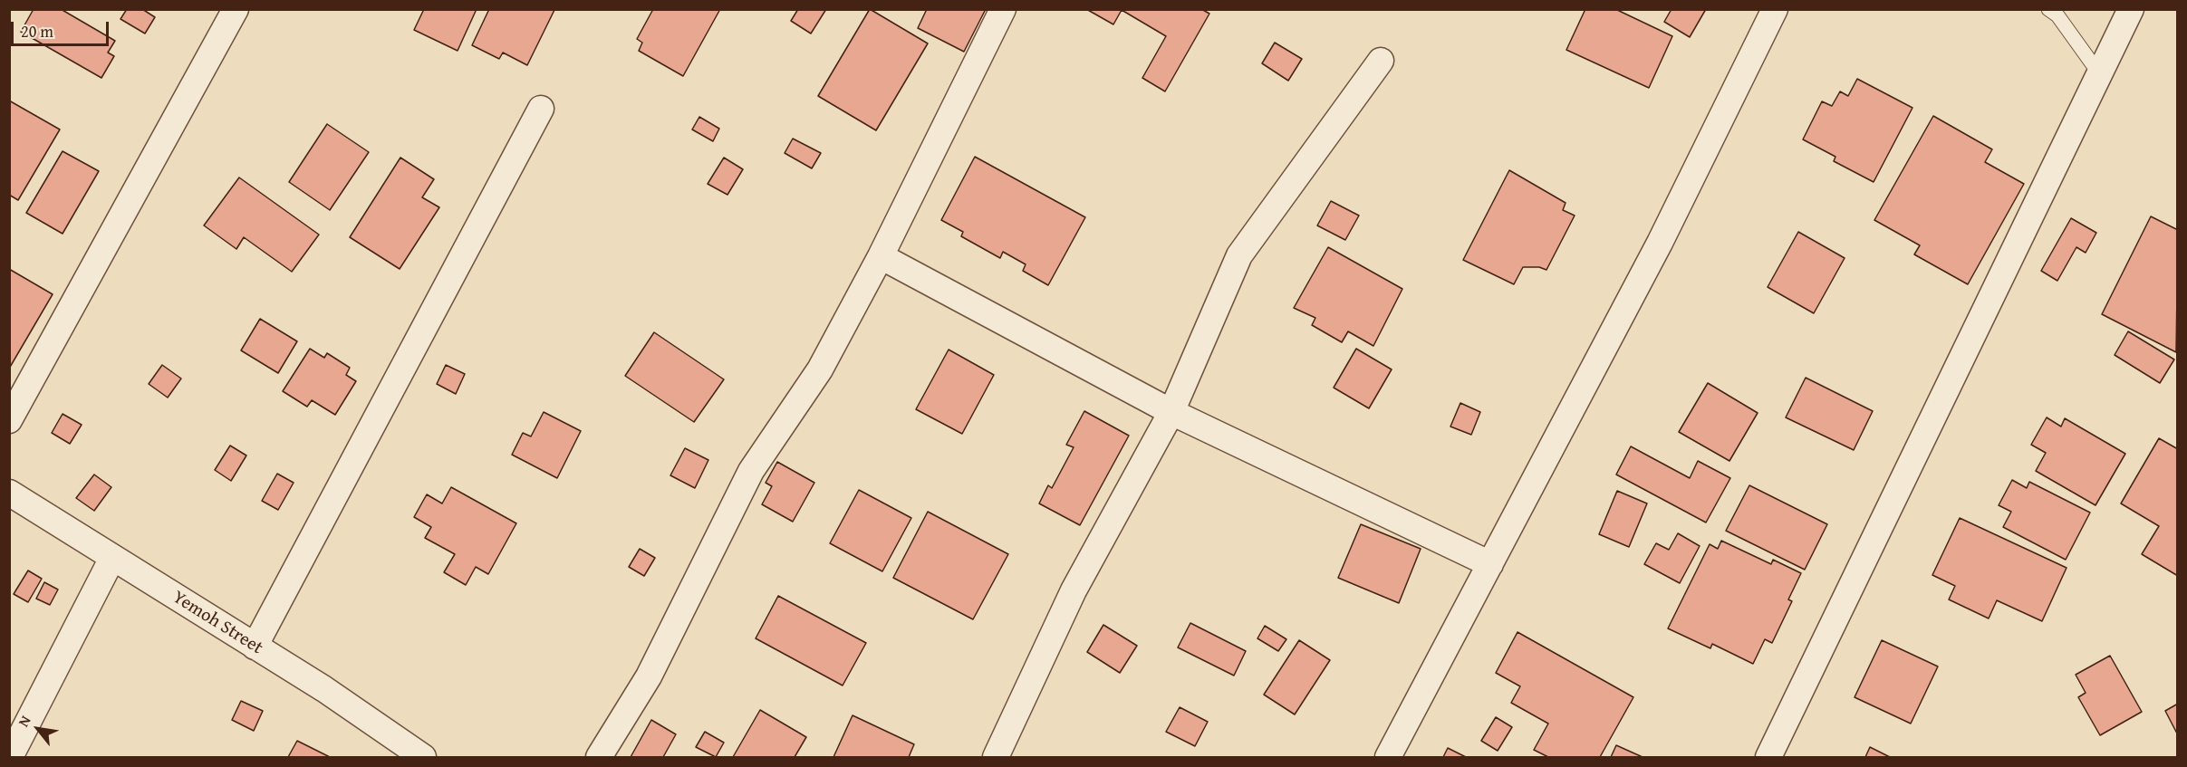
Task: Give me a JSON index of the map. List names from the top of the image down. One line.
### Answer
{"streets":{"street":["Yemoh Street"]},"scale_bar":"20 m","north":"top left"}
